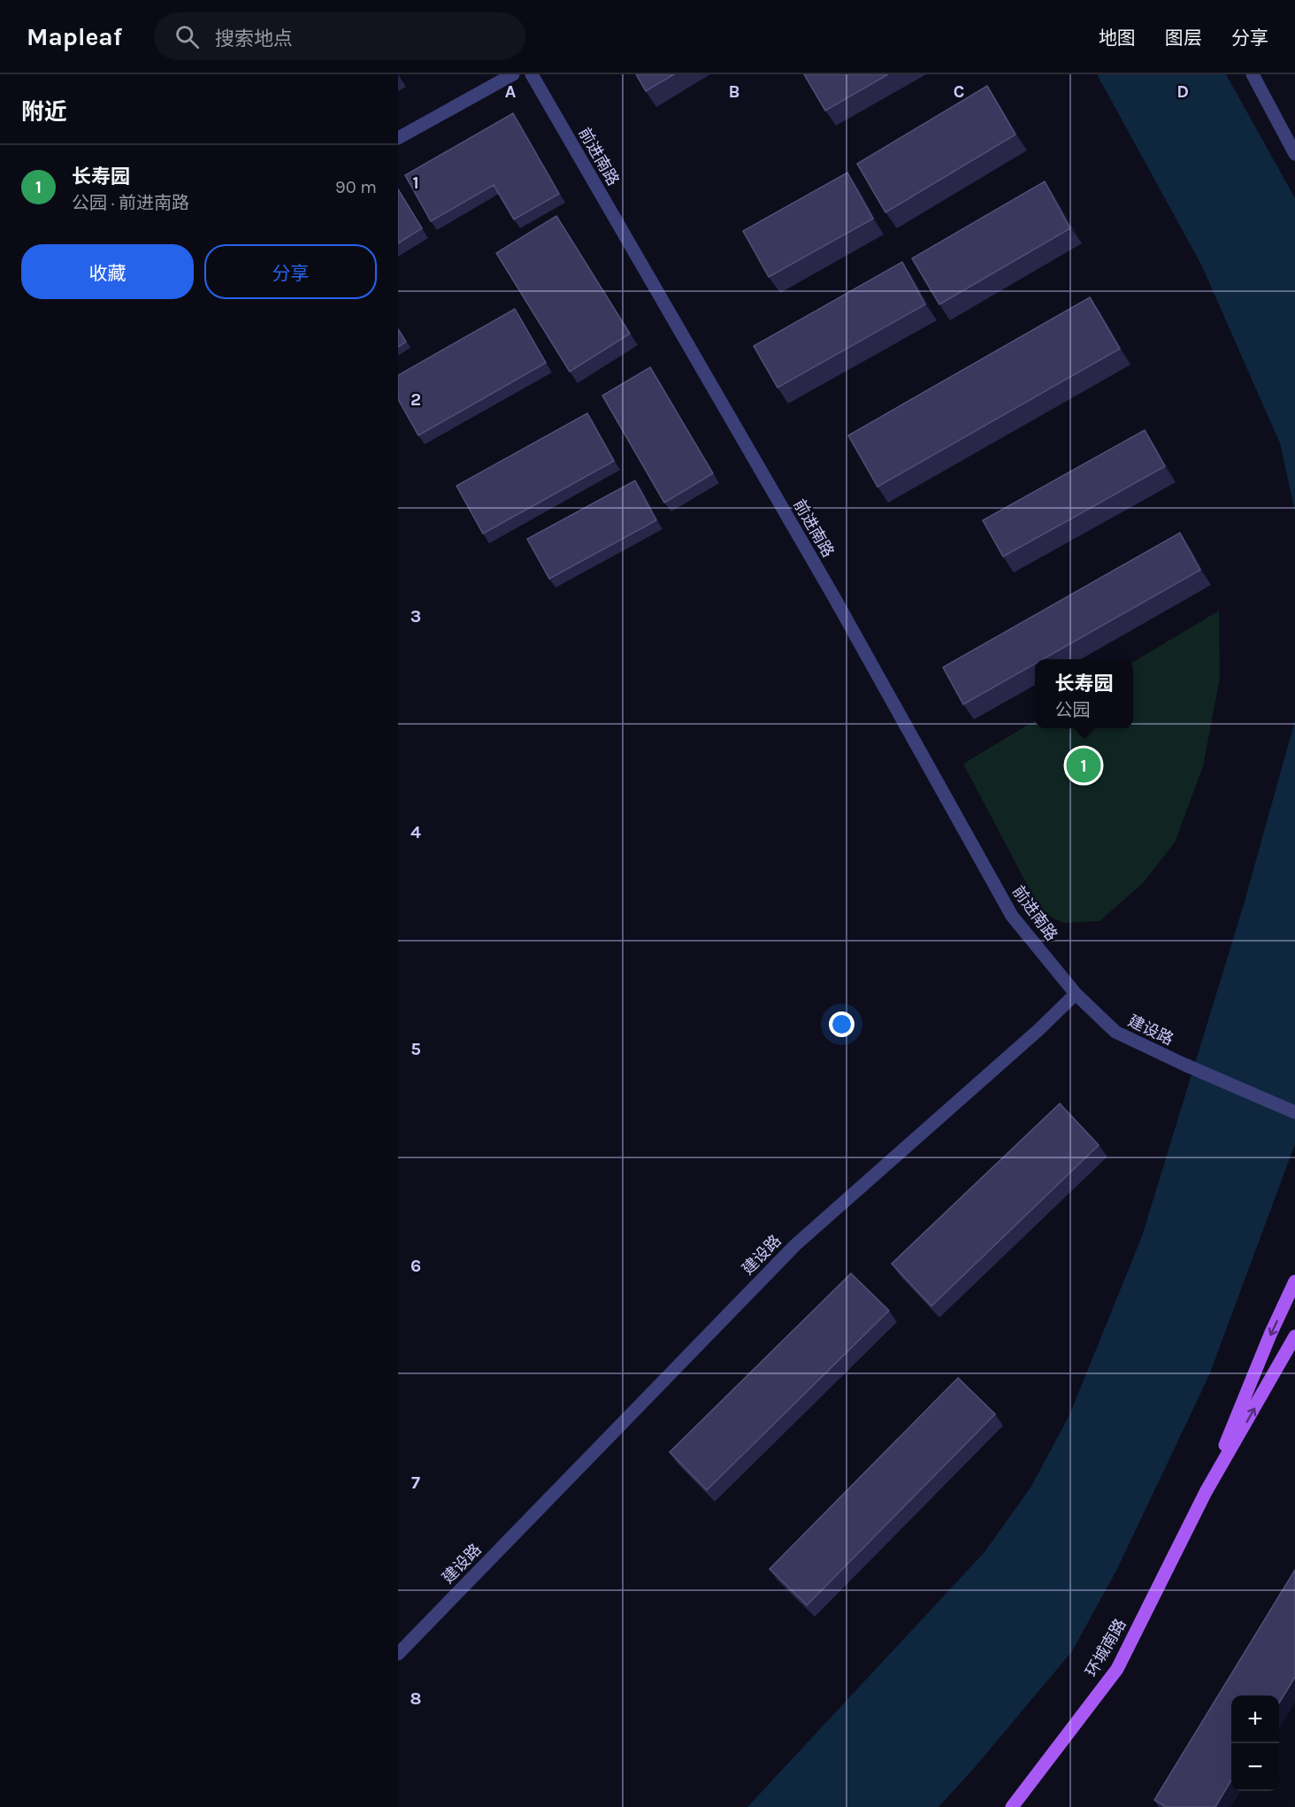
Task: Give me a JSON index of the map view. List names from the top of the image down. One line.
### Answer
{"streets":{"main road":["环城南路"],"street":["前进南路","建设路"]},"crossings":[["前进南路","建设路"]],"page":{"header":"Mapleaf","search":"搜索地点","nav":["地图","图层","分享"],"heading":"附近","list":[{"mark":"1","name":"长寿园","note":"公园 · 前进南路","value":"90 m"}],"buttons":["收藏","分享"],"popup":["长寿园","公园"],"pins":"1","map_buttons":["+","−"]},"grid":{"columns":["A","B","C","D"],"rows":["1","2","3","4","5","6","7","8"]}}
